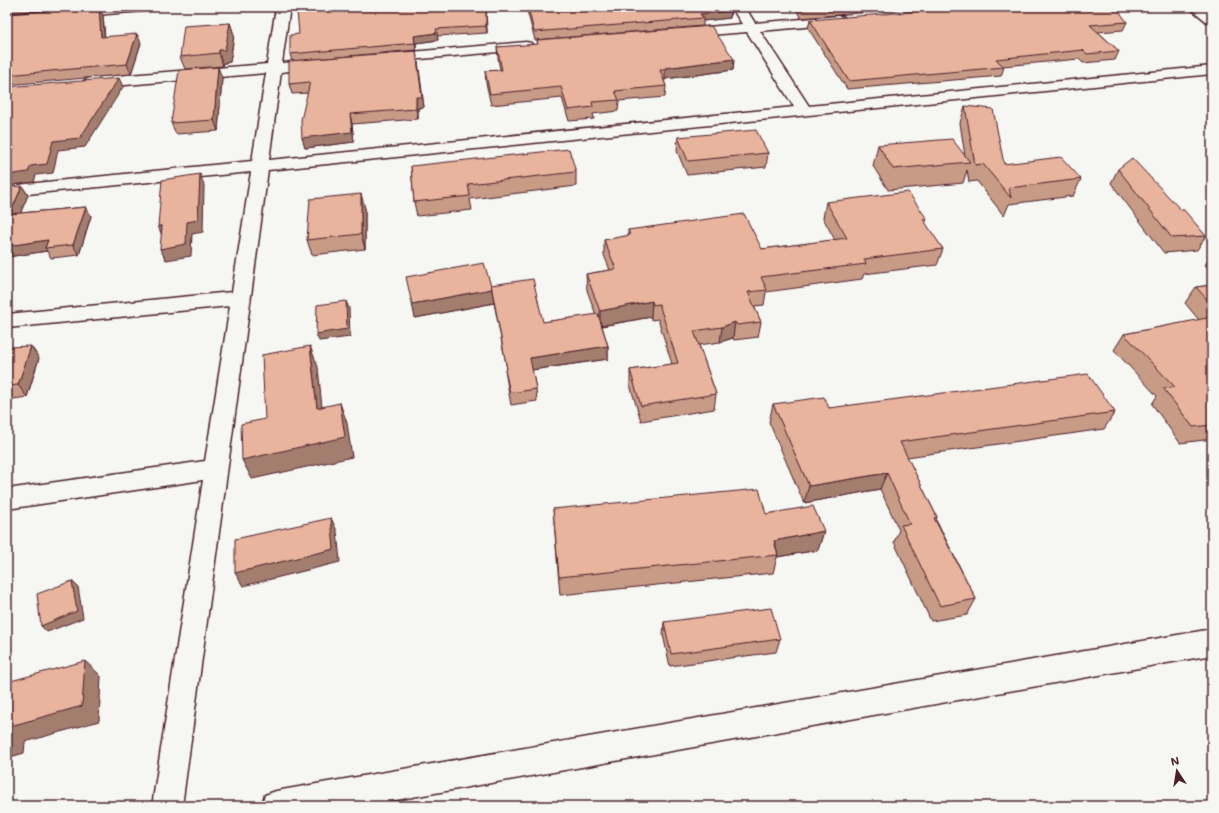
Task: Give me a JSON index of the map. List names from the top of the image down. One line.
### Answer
{"north":"top"}
